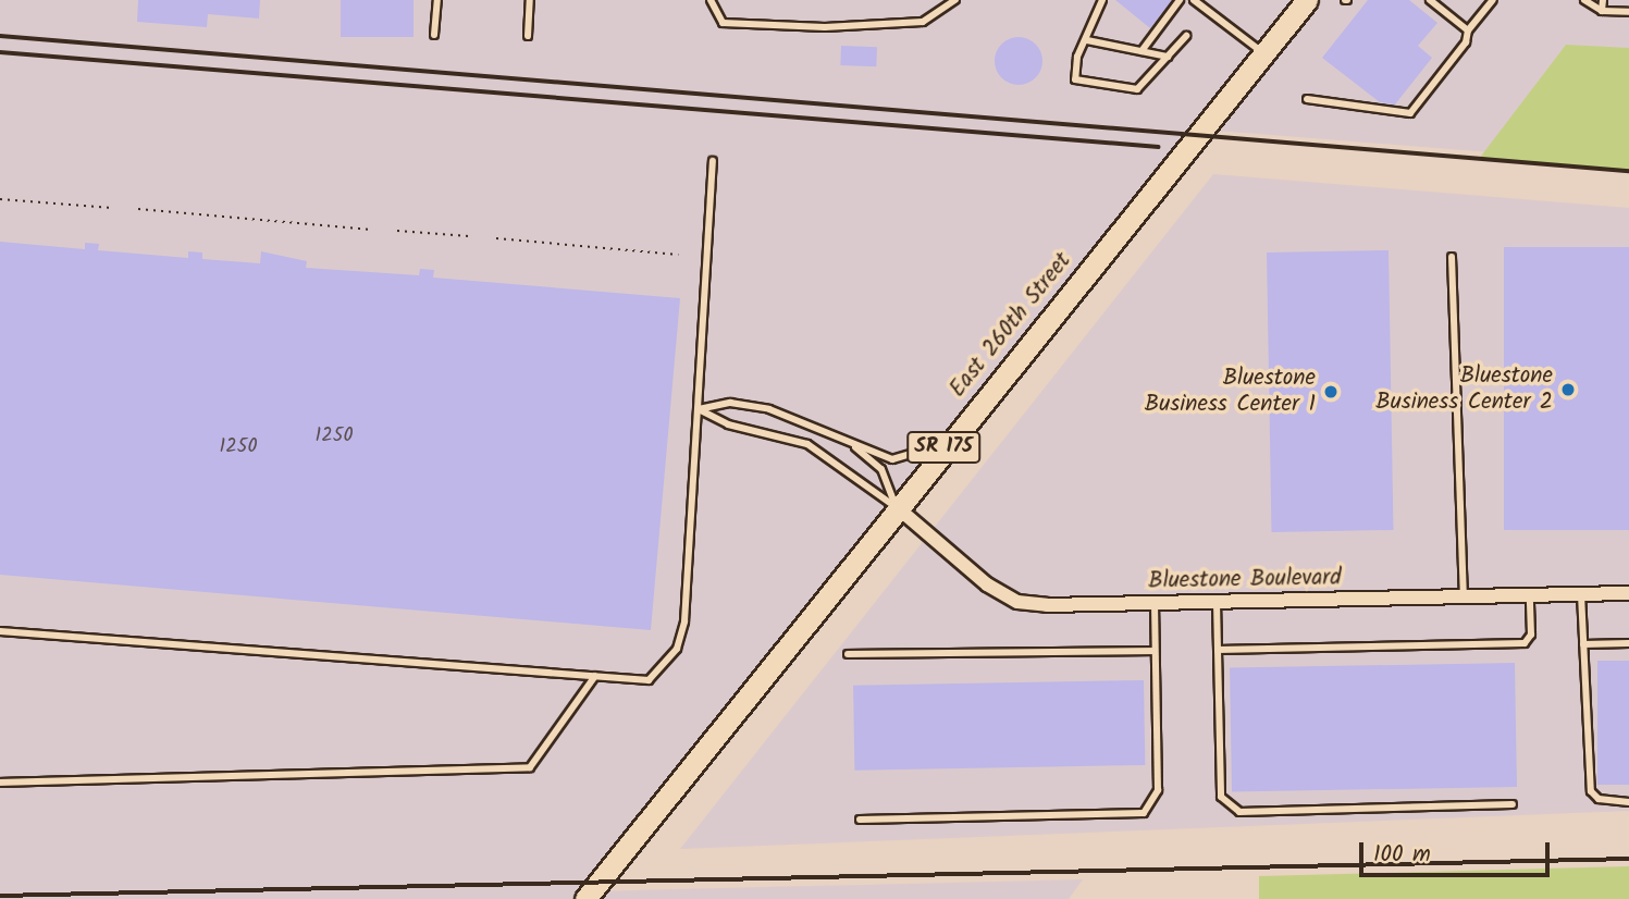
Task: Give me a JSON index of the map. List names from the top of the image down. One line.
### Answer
{"streets":{"main road":["East 260th Street","SR 175"],"street":["Bluestone Boulevard"]},"crossings":[["East 260th Street","Bluestone Boulevard"]],"places":["Bluestone Business Center 2","Bluestone Business Center 1"],"house_numbers":["1250","1250"],"scale_bar":"100 m"}
